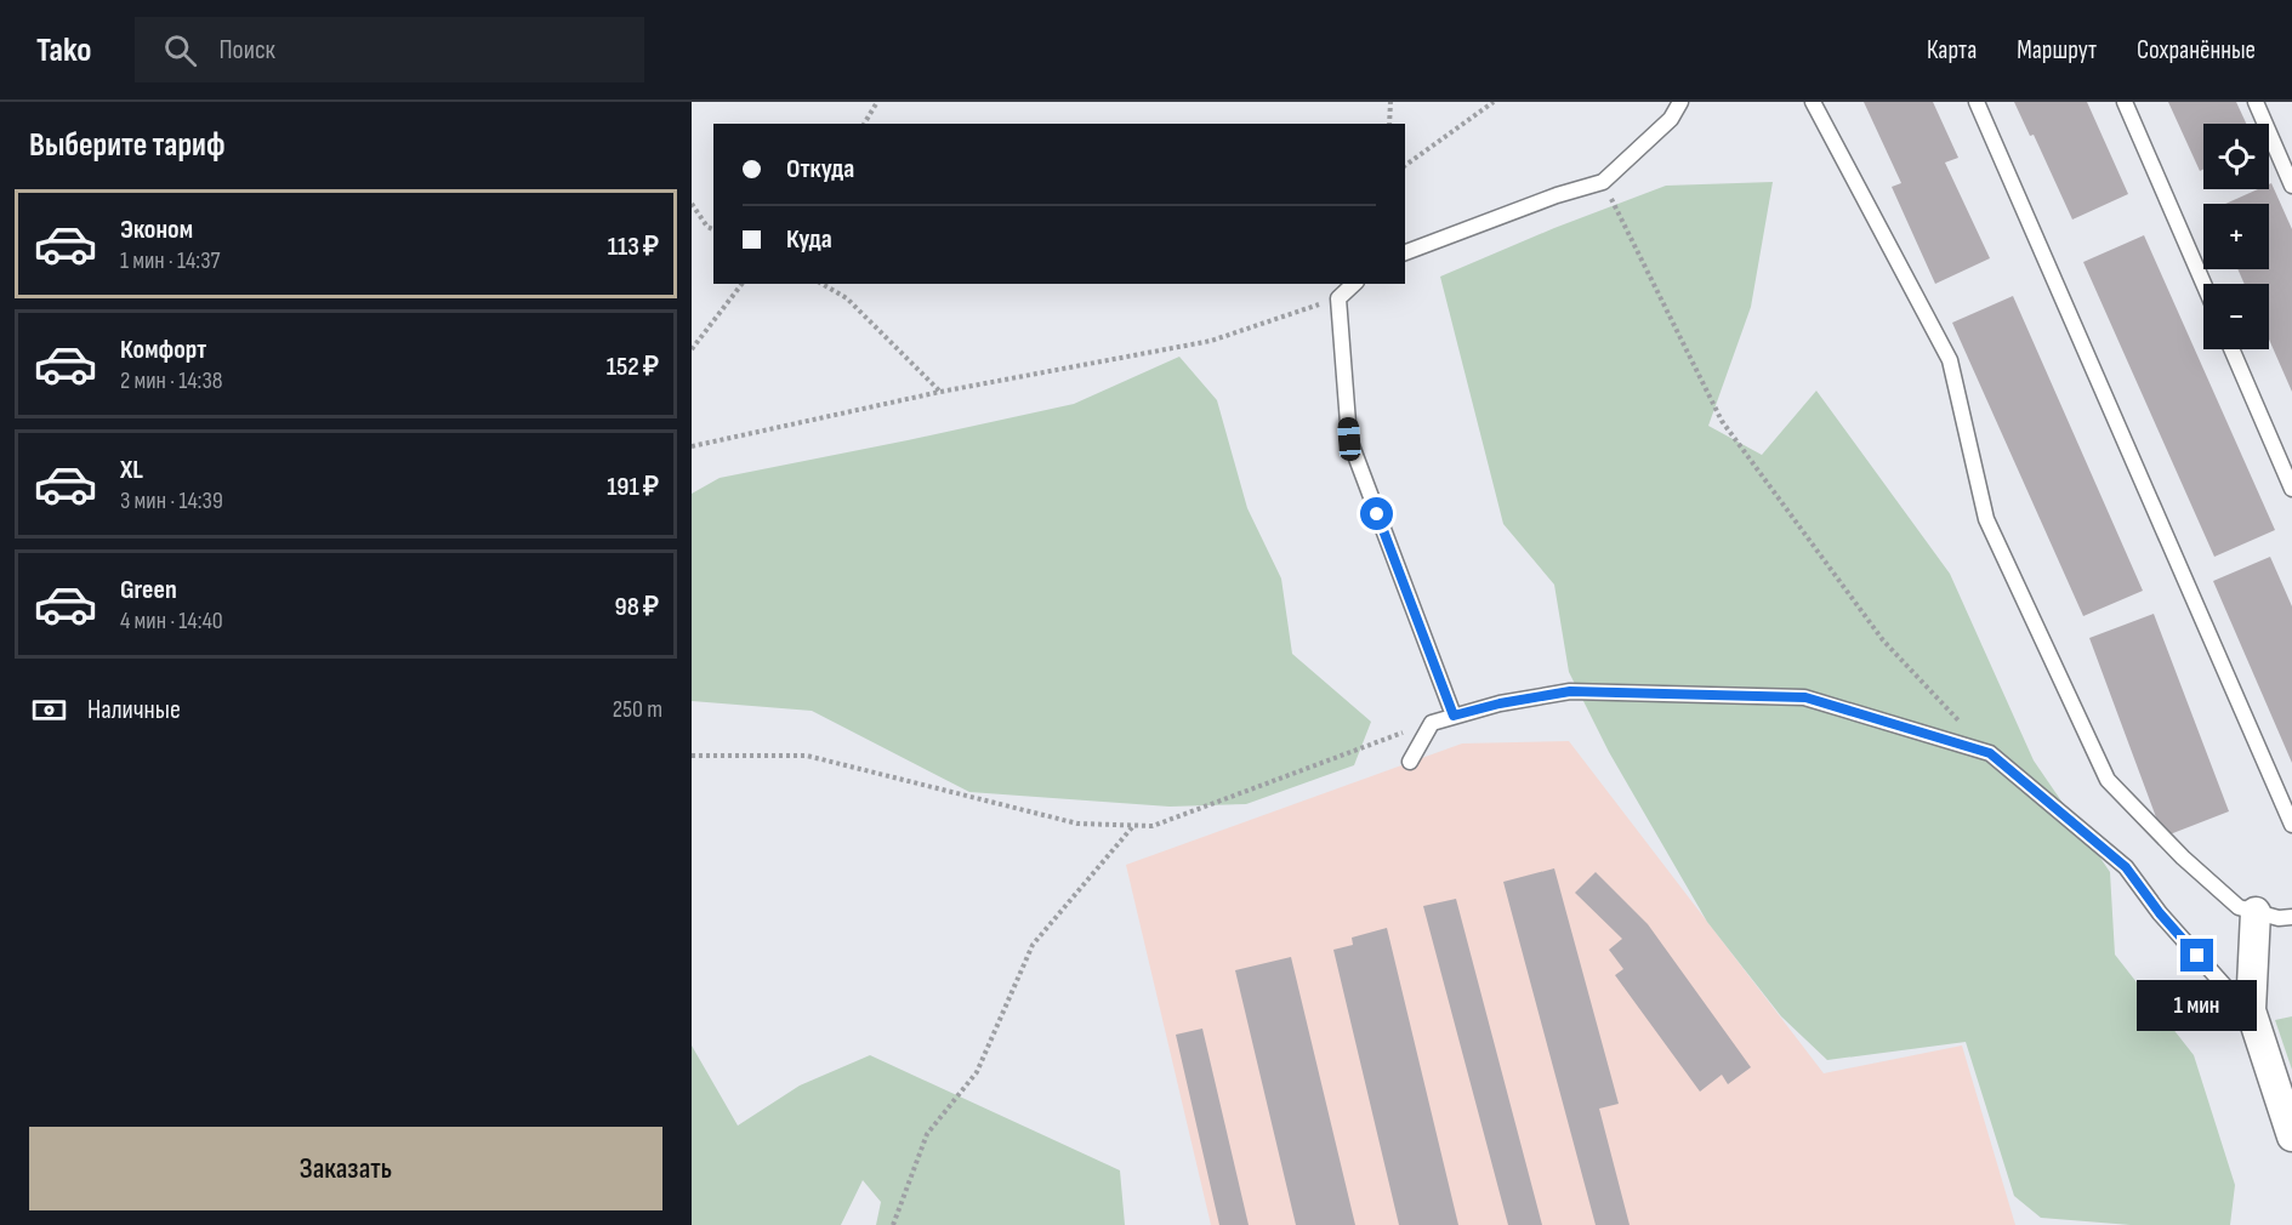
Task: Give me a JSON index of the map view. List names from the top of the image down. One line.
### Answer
{"page":{"header":"Tako","search":"Поиск","nav":["Карта","Маршрут","Сохранённые"],"heading":"Выберите тариф","map_buttons":["+","−"],"banner":["Откуда","Куда"],"list":[{"name":"Эконом","note":"1 мин · 14:37","value":"113 ₽"},{"name":"Комфорт","note":"2 мин · 14:38","value":"152 ₽"},{"name":"XL","note":"3 мин · 14:39","value":"191 ₽"},{"name":"Green","note":"4 мин · 14:40","value":"98 ₽"}],"pay":["Наличные","250 m"],"bubble":"1 мин","buttons":"Заказать"}}
